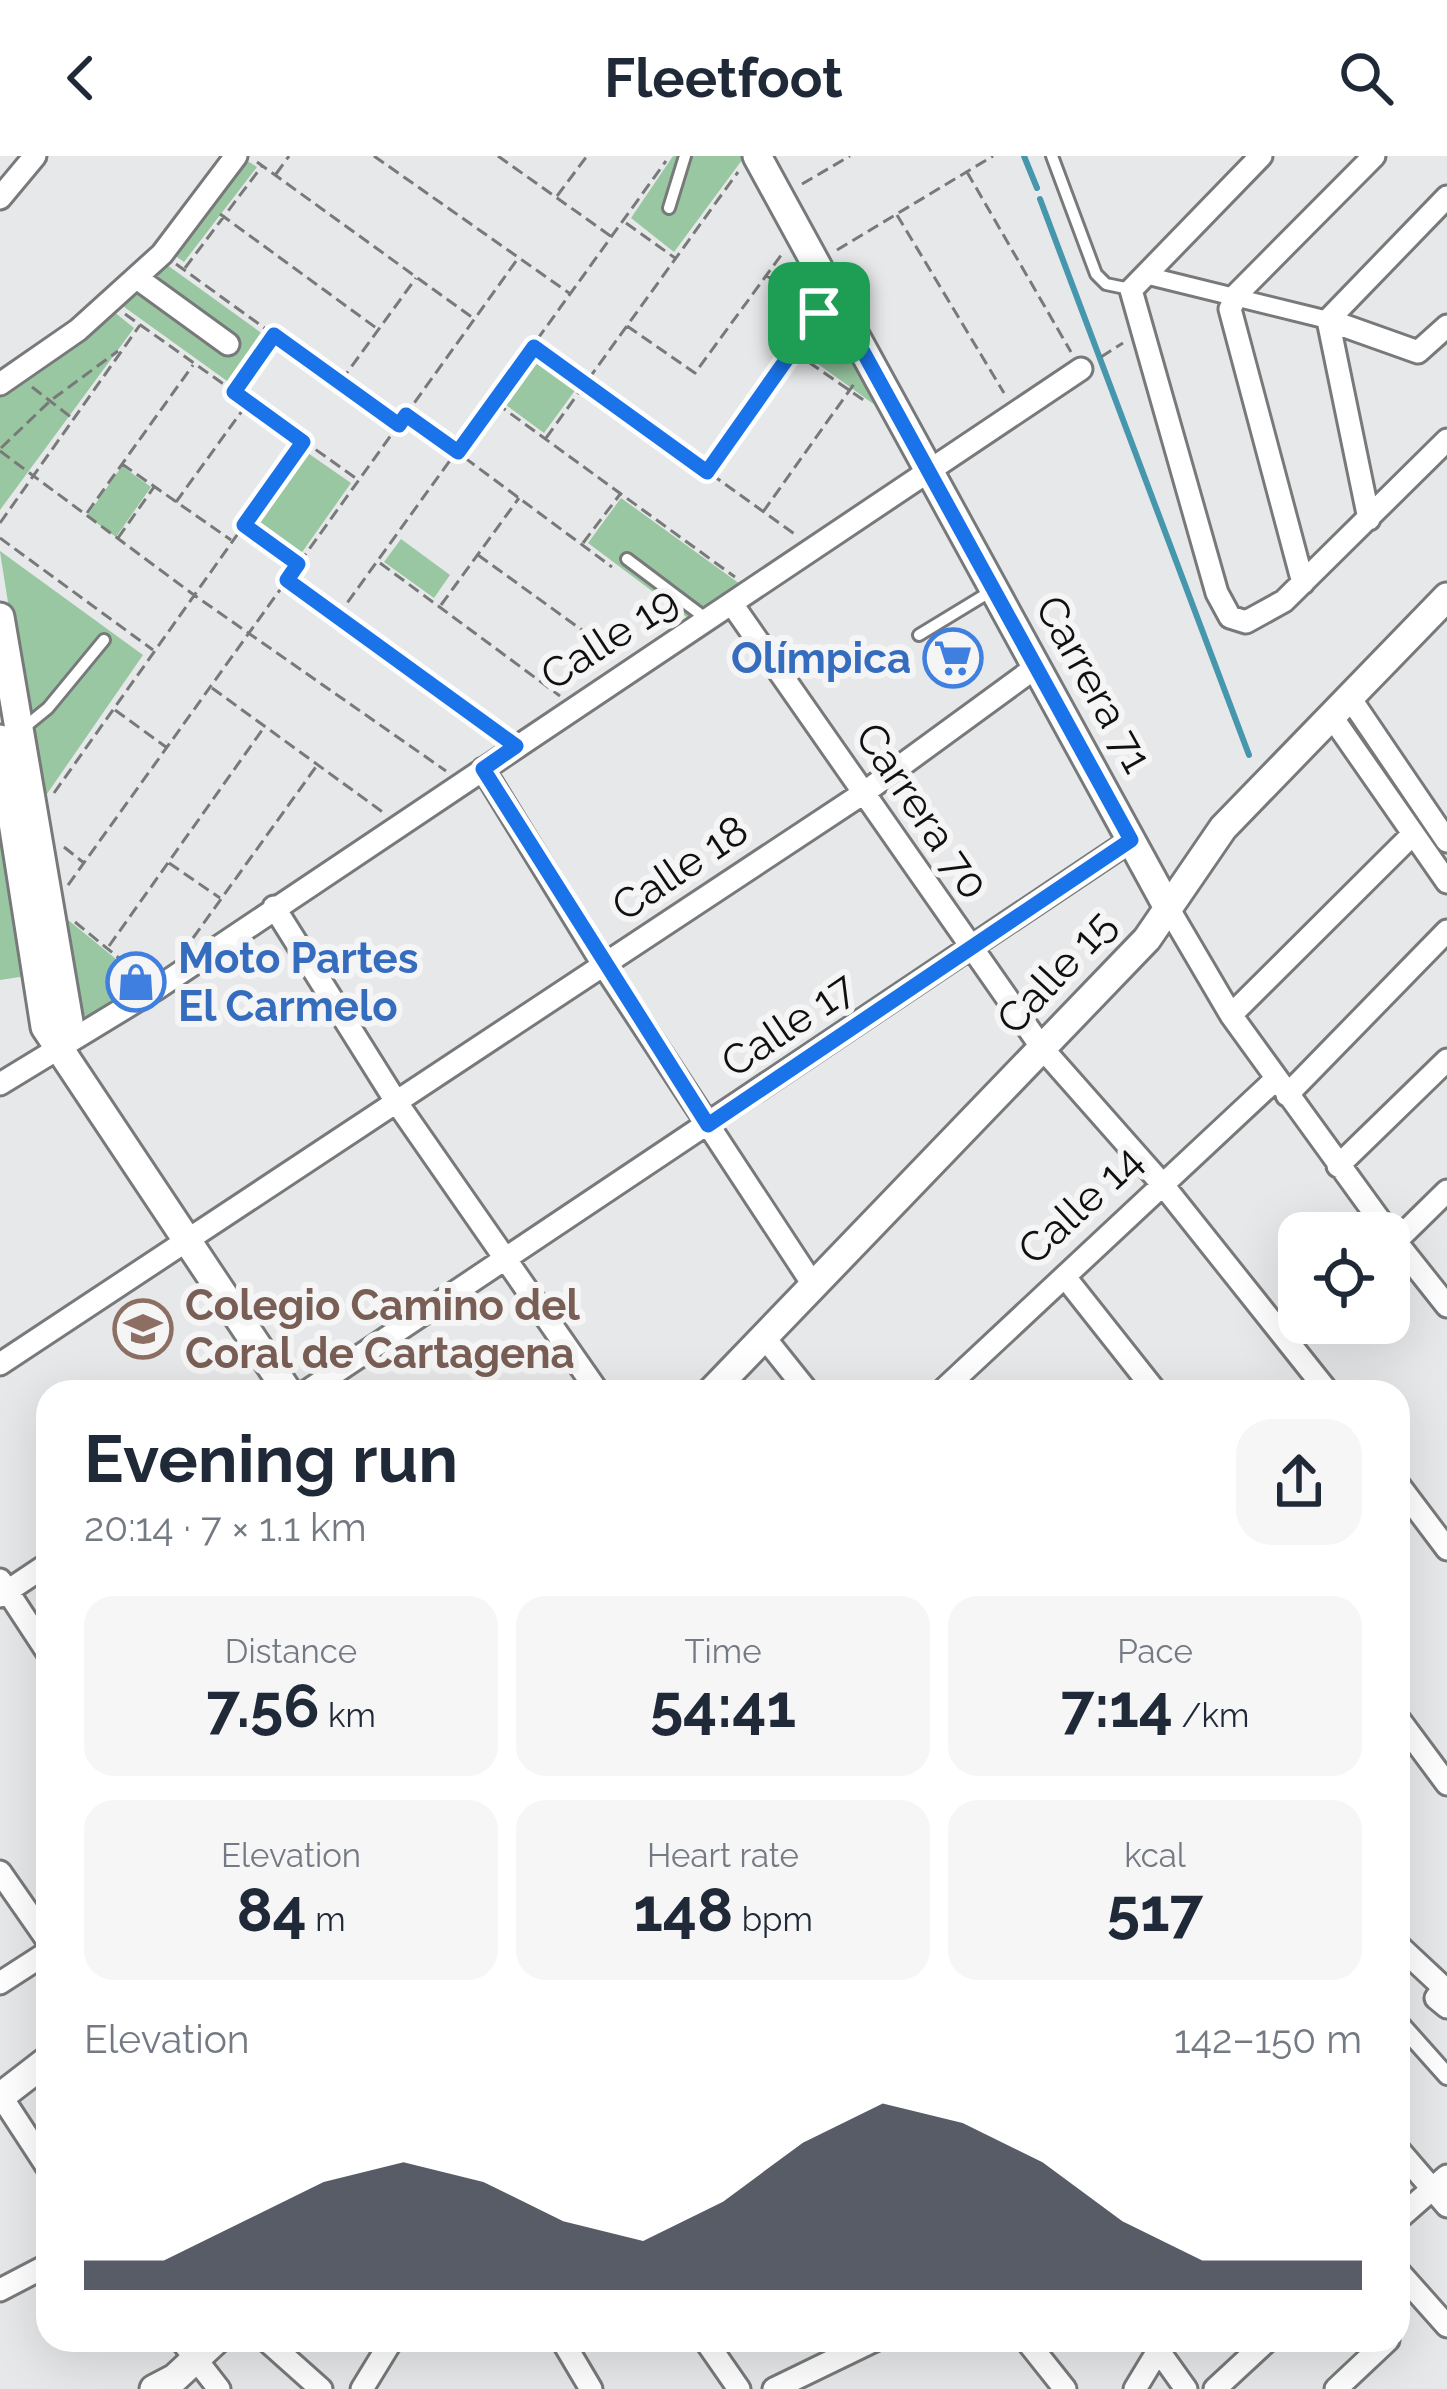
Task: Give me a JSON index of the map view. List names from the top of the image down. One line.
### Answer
{"streets":{"street":["Calle 19","Carrera 71","Carrera 70","Calle 18","Calle 15","Calle 17","Calle 14"]},"crossings":[["Calle 19","Carrera 71"],["Calle 19","Carrera 70"],["Carrera 71","Calle 18"],["Carrera 71","Calle 15"],["Carrera 71","Calle 17"],["Carrera 71","Calle 14"],["Carrera 70","Calle 18"],["Carrera 70","Calle 15"],["Carrera 70","Calle 17"],["Carrera 70","Calle 14"]],"places":{"supermarket":["Olímpica"],"shop":["Moto Partes El Carmelo"],"school or university":["Colegio Camino del Coral de Cartagena"]},"page":{"header":"Fleetfoot","heading":["Evening run","20:14 · 7 × 1.1 km"],"stats":[["Distance","7.56 km"],["Time","54:41"],["Pace","7:14 /km"],["Elevation","84 m"],["Heart rate","148 bpm"],["kcal","517"]],"chart":["Elevation","142–150 m"]}}
